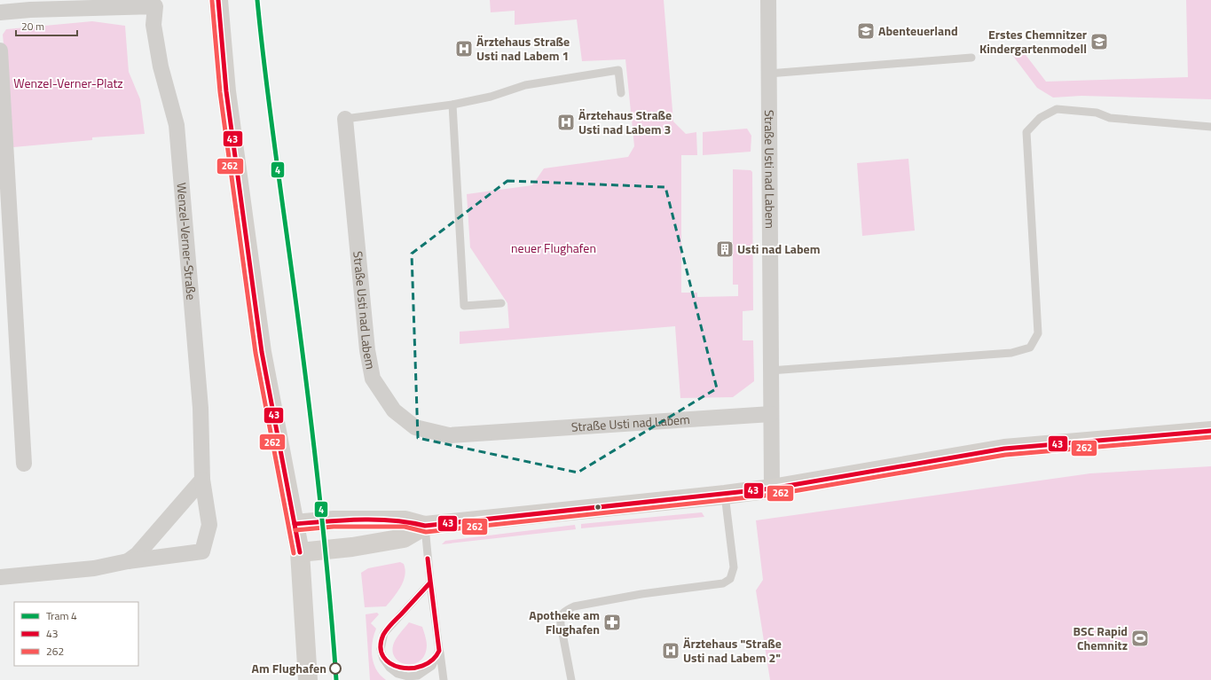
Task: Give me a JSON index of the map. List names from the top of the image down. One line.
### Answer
{"streets":{"street":["Straße Usti nad Labem","Wenzel-Verner-Straße"]},"parks":["Wenzel-Verner-Platz","neuer Flughafen"],"places":{"school or university":["Abenteuerland","Erstes Chemnitzer Kindergartenmodell"],"hospital":["Ärztehaus Straße Usti nad Labem 1","Ärztehaus Straße Usti nad Labem 3","Ärztehaus \"Straße Usti nad Labem 2\""],"building":["Usti nad Labem"],"pharmacy":["Apotheke am Flughafen"],"sports":["BSC Rapid Chemnitz"],"other":["Am Flughafen"]},"lines":["tram line 4","transit line 43","transit line 262"],"legend":["Tram 4","43","262"],"scale_bar":"20 m"}
